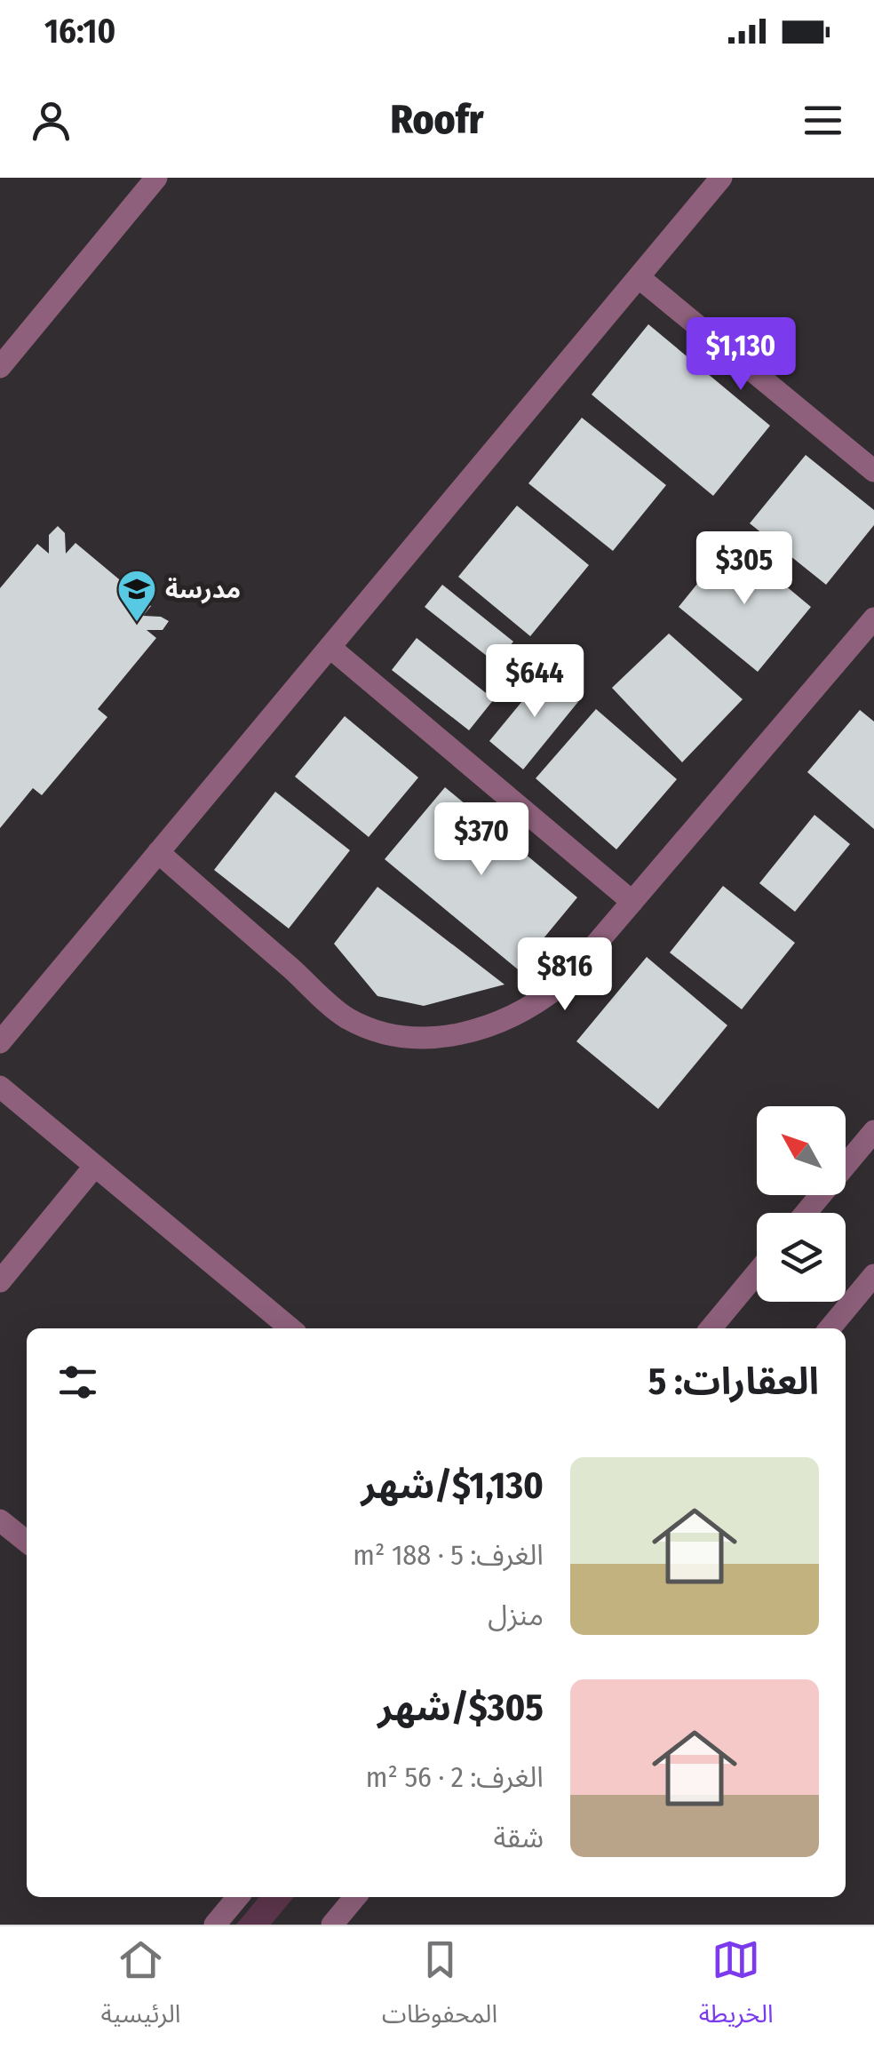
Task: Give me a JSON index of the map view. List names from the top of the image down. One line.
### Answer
{"places":{"school or university":["مدرسة"]},"north":"top left","page":{"status":"16:10","header":"Roofr","price":["$1,130","$305","$644","$370","$816"],"heading":"العقارات: 5","list":[{"name":"$1,130/شهر","note":"الغرف: 5 · 188 m² · منزل"},{"name":"$305/شهر","note":"الغرف: 2 · 56 m² · شقة"}],"tabs":["الخريطة","المحفوظات","الرئيسية"]}}
